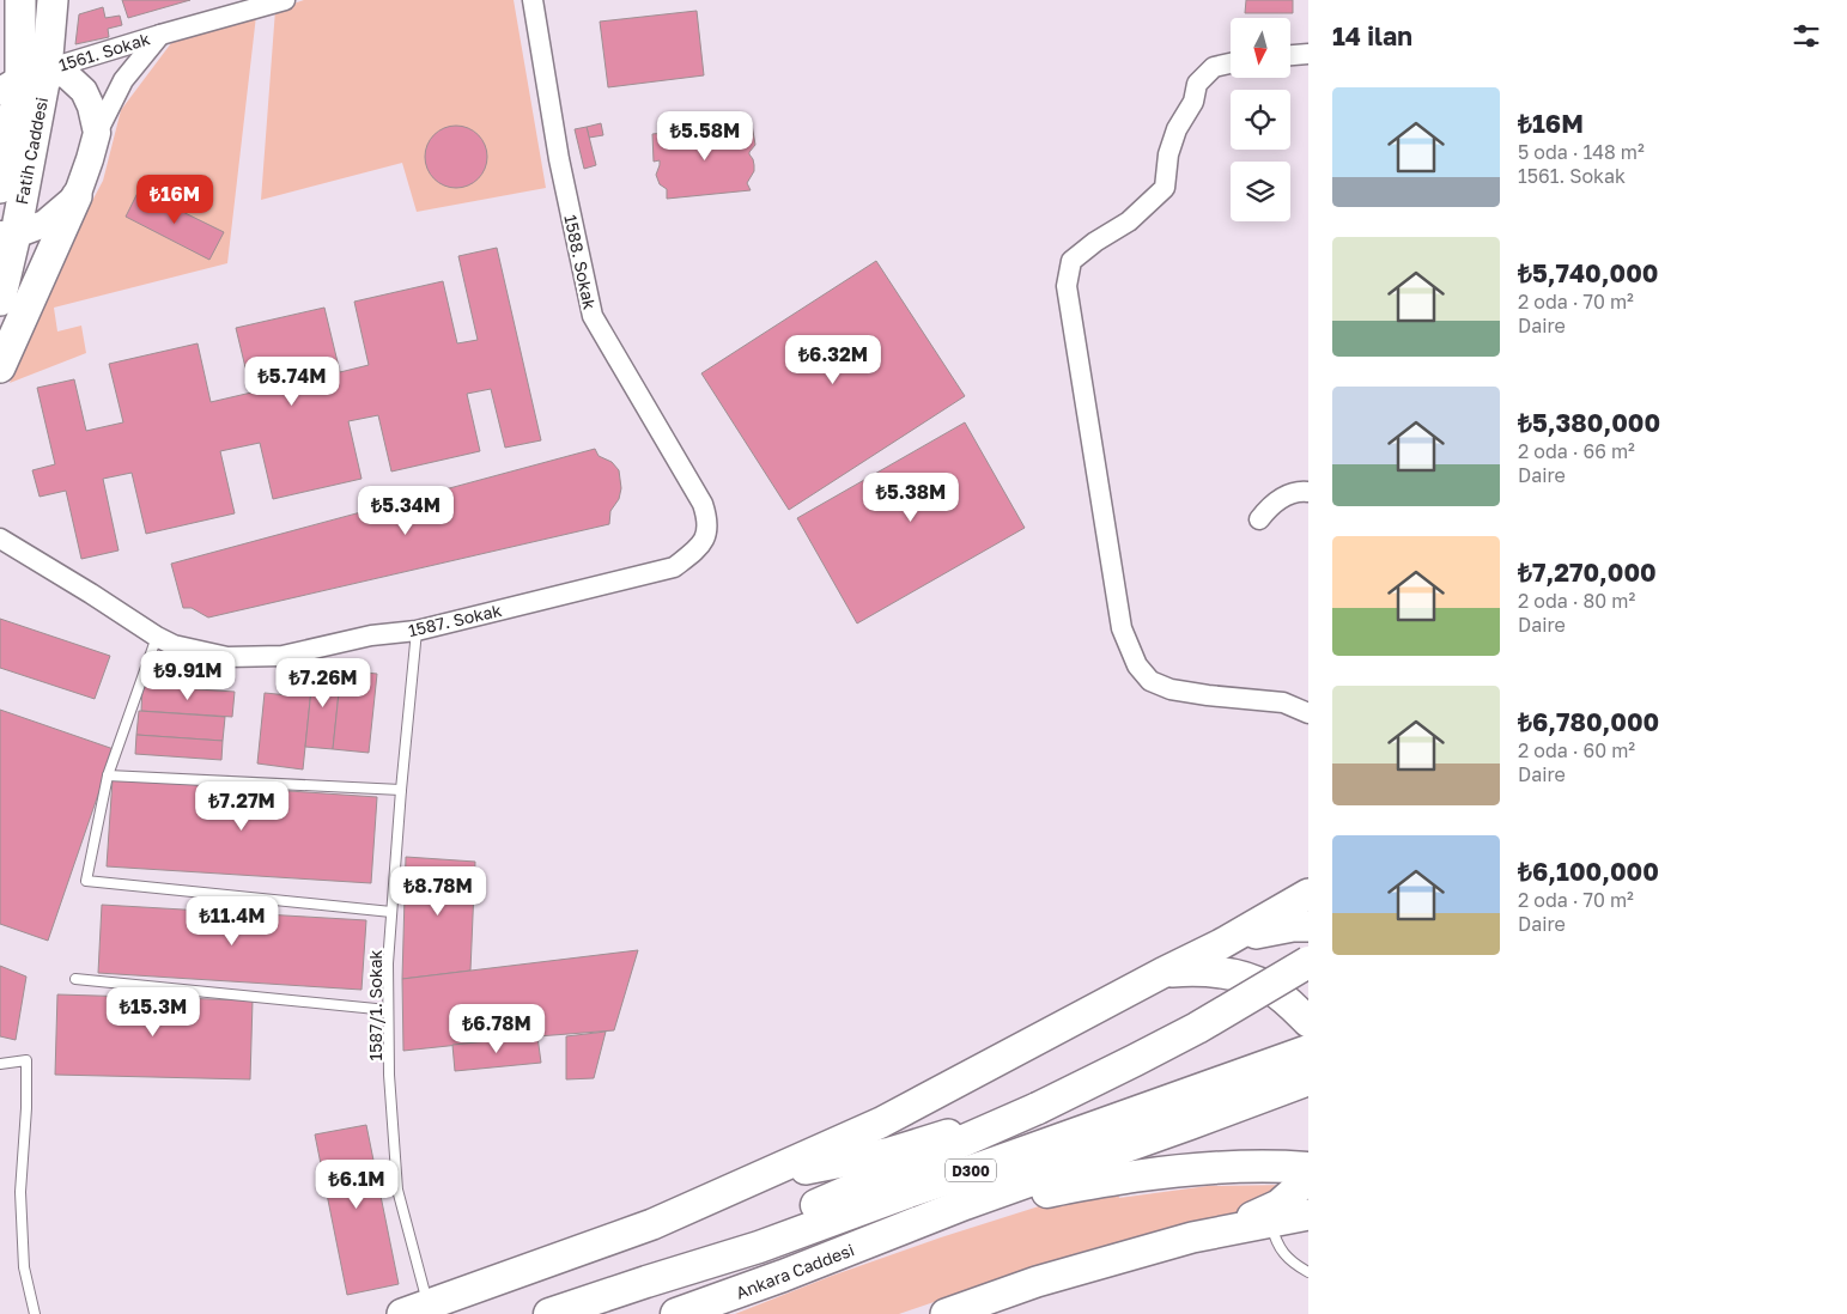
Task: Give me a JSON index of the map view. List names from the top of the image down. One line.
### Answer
{"streets":{"highway":["D300","Ankara Caddesi"],"main road":["Fatih Caddesi"],"street":["1561. Sokak","1588. Sokak","1587. Sokak"],"lane":["1587/1. Sokak"]},"crossings":[["1561. Sokak","Fatih Caddesi"],["1588. Sokak","1587. Sokak"],["1587. Sokak","1587/1. Sokak"],["D300","Ankara Caddesi"]],"north":"bottom","page":{"heading":"14 ilan","list":[{"name":"₺16M","note":"5 oda · 148 m² · 1561. Sokak"},{"name":"₺5,740,000","note":"2 oda · 70 m² · Daire"},{"name":"₺5,380,000","note":"2 oda · 66 m² · Daire"},{"name":"₺7,270,000","note":"2 oda · 80 m² · Daire"},{"name":"₺6,780,000","note":"2 oda · 60 m² · Daire"},{"name":"₺6,100,000","note":"2 oda · 70 m² · Daire"}],"price":["₺5.58M","₺16M","₺6.32M","₺5.74M","₺5.38M","₺5.34M","₺9.91M","₺7.26M","₺7.27M","₺8.78M","₺11.4M","₺15.3M","₺6.78M","₺6.1M"]}}
